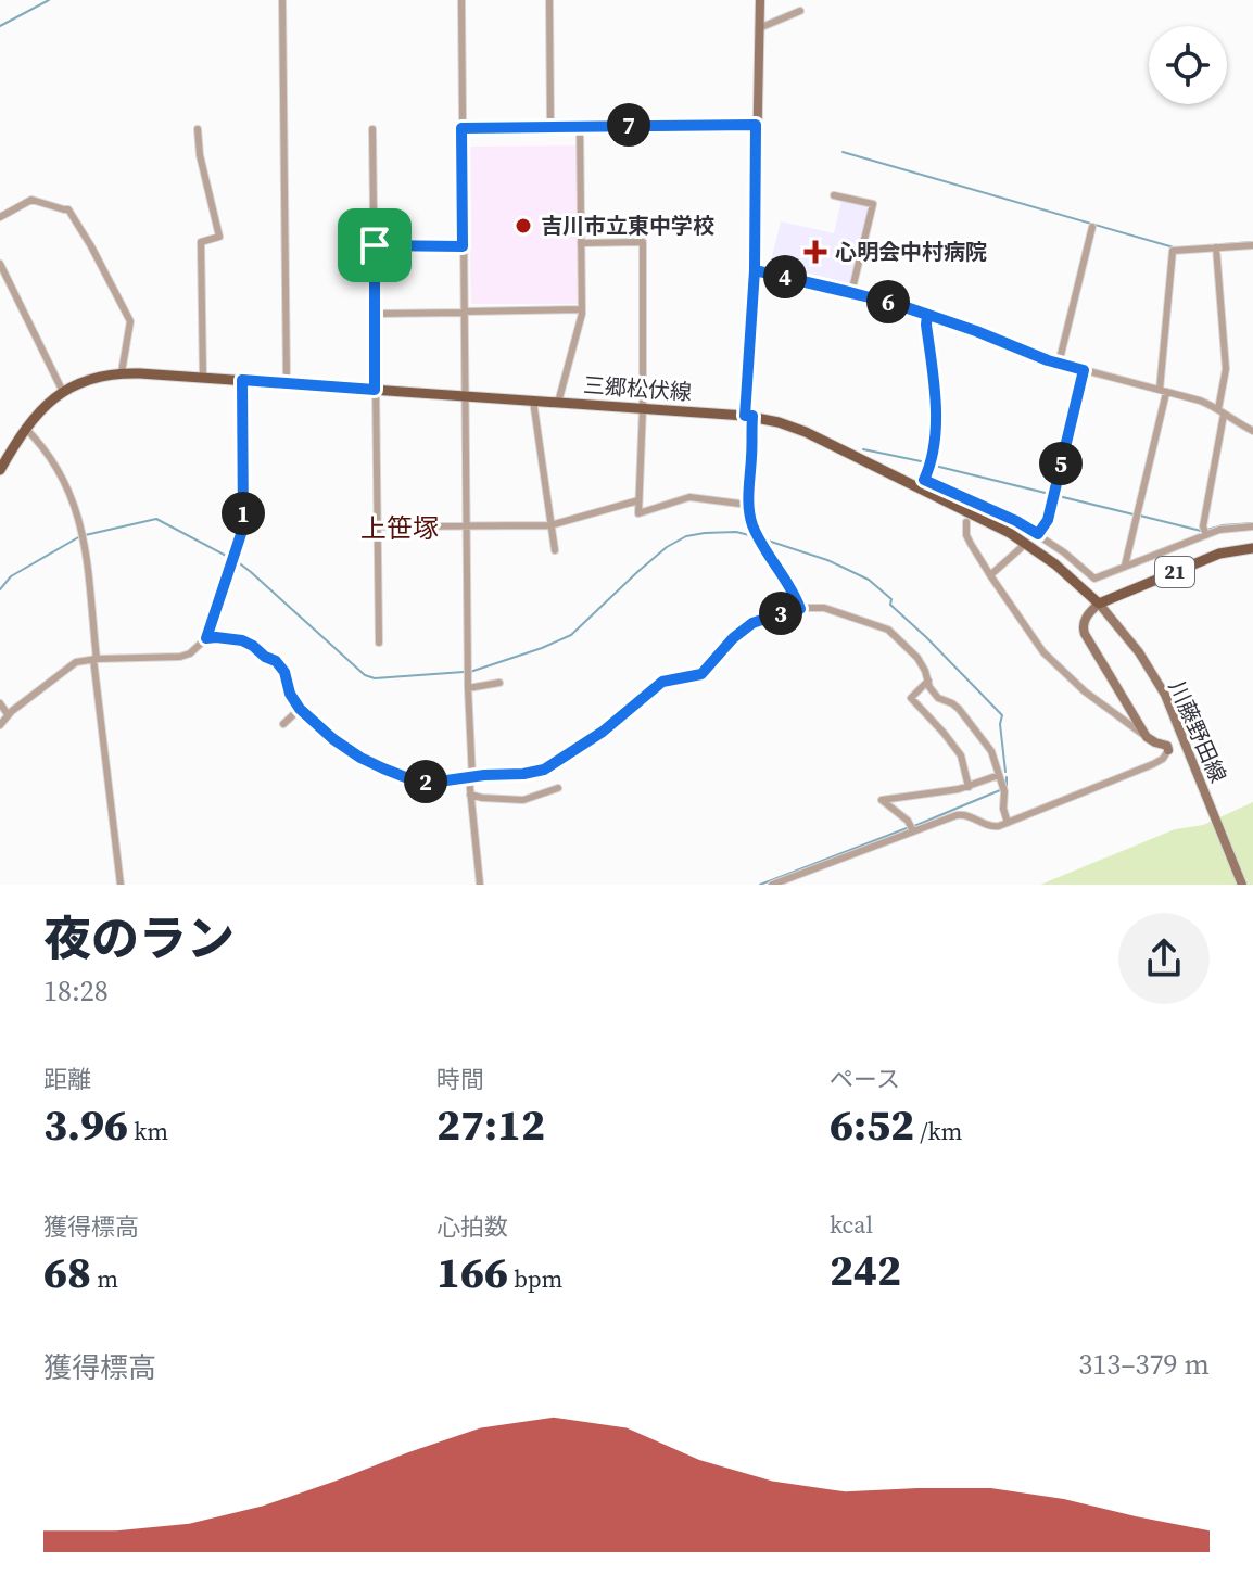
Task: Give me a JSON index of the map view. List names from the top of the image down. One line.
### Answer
{"streets":{"main road":["三郷松伏線","21","川藤野田線"]},"crossings":[["三郷松伏線","21"],["三郷松伏線","川藤野田線"],["21","川藤野田線"]],"districts":["上笹塚"],"places":{"other":["吉川市立東中学校"],"health":["心明会中村病院"]},"page":{"pins":["7","4","6","5","1","3","2"],"heading":["夜のラン","18:28"],"stats":[["距離","3.96 km"],["時間","27:12"],["ペース","6:52 /km"],["獲得標高","68 m"],["心拍数","166 bpm"],["kcal","242"]],"chart":["獲得標高","313–379 m"]}}
